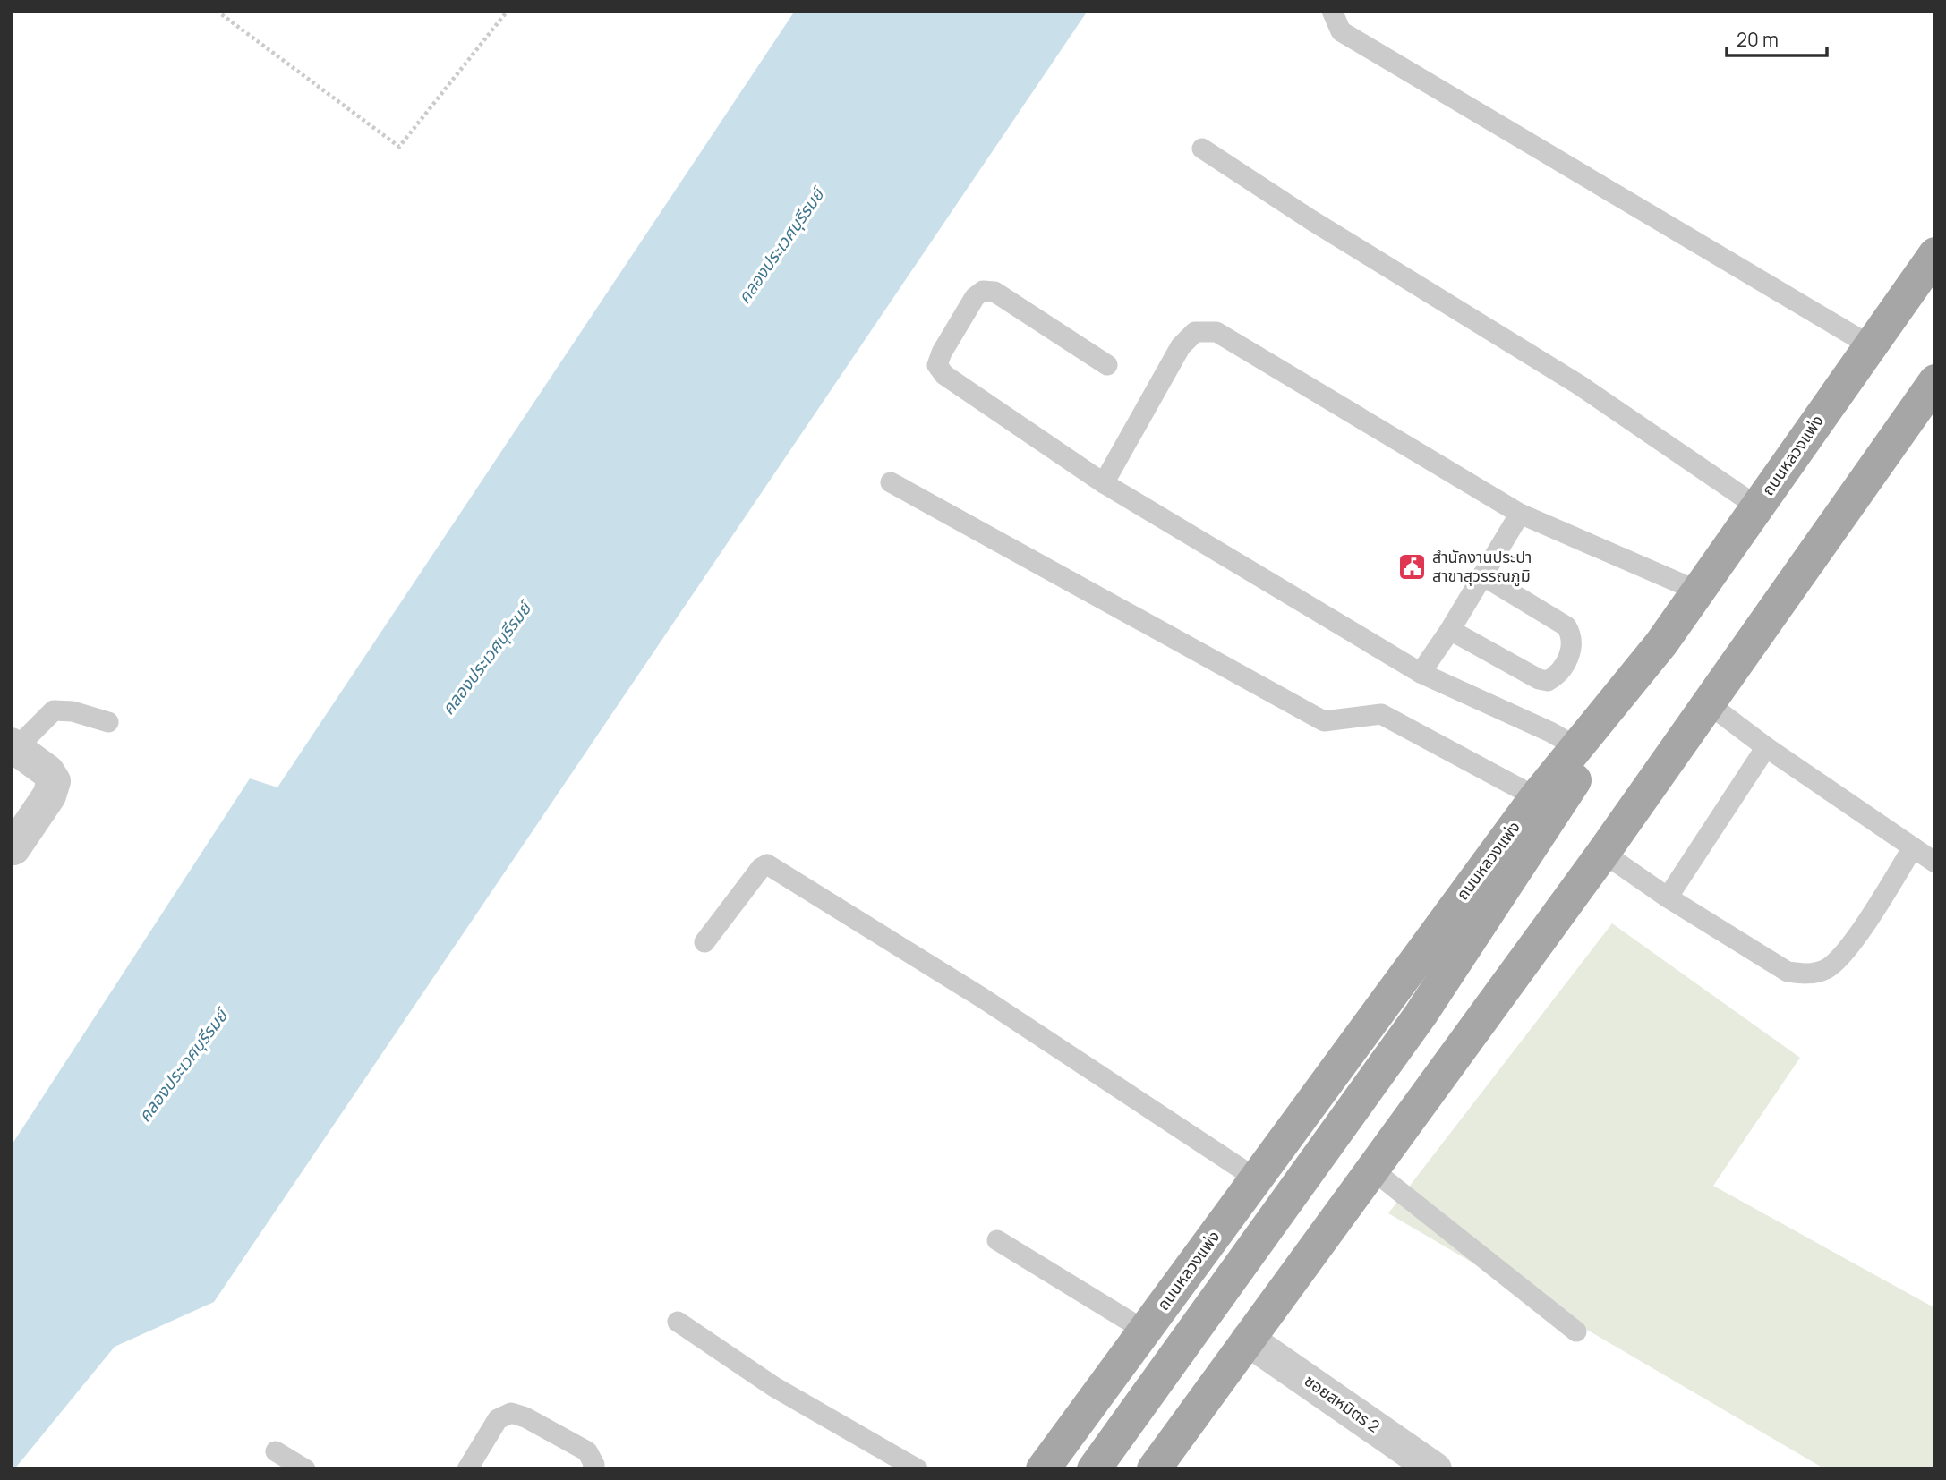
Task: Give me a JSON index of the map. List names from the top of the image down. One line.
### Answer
{"streets":{"main road":["ถนนหลวงแพ่ง"],"street":["ซอยสหมิตร 2"]},"water":["คลองประเวศบุรีรมย์"],"places":{"public building":["สำนักงานประปา สาขาสุวรรณภูมิ"]},"scale_bar":"20 m"}
